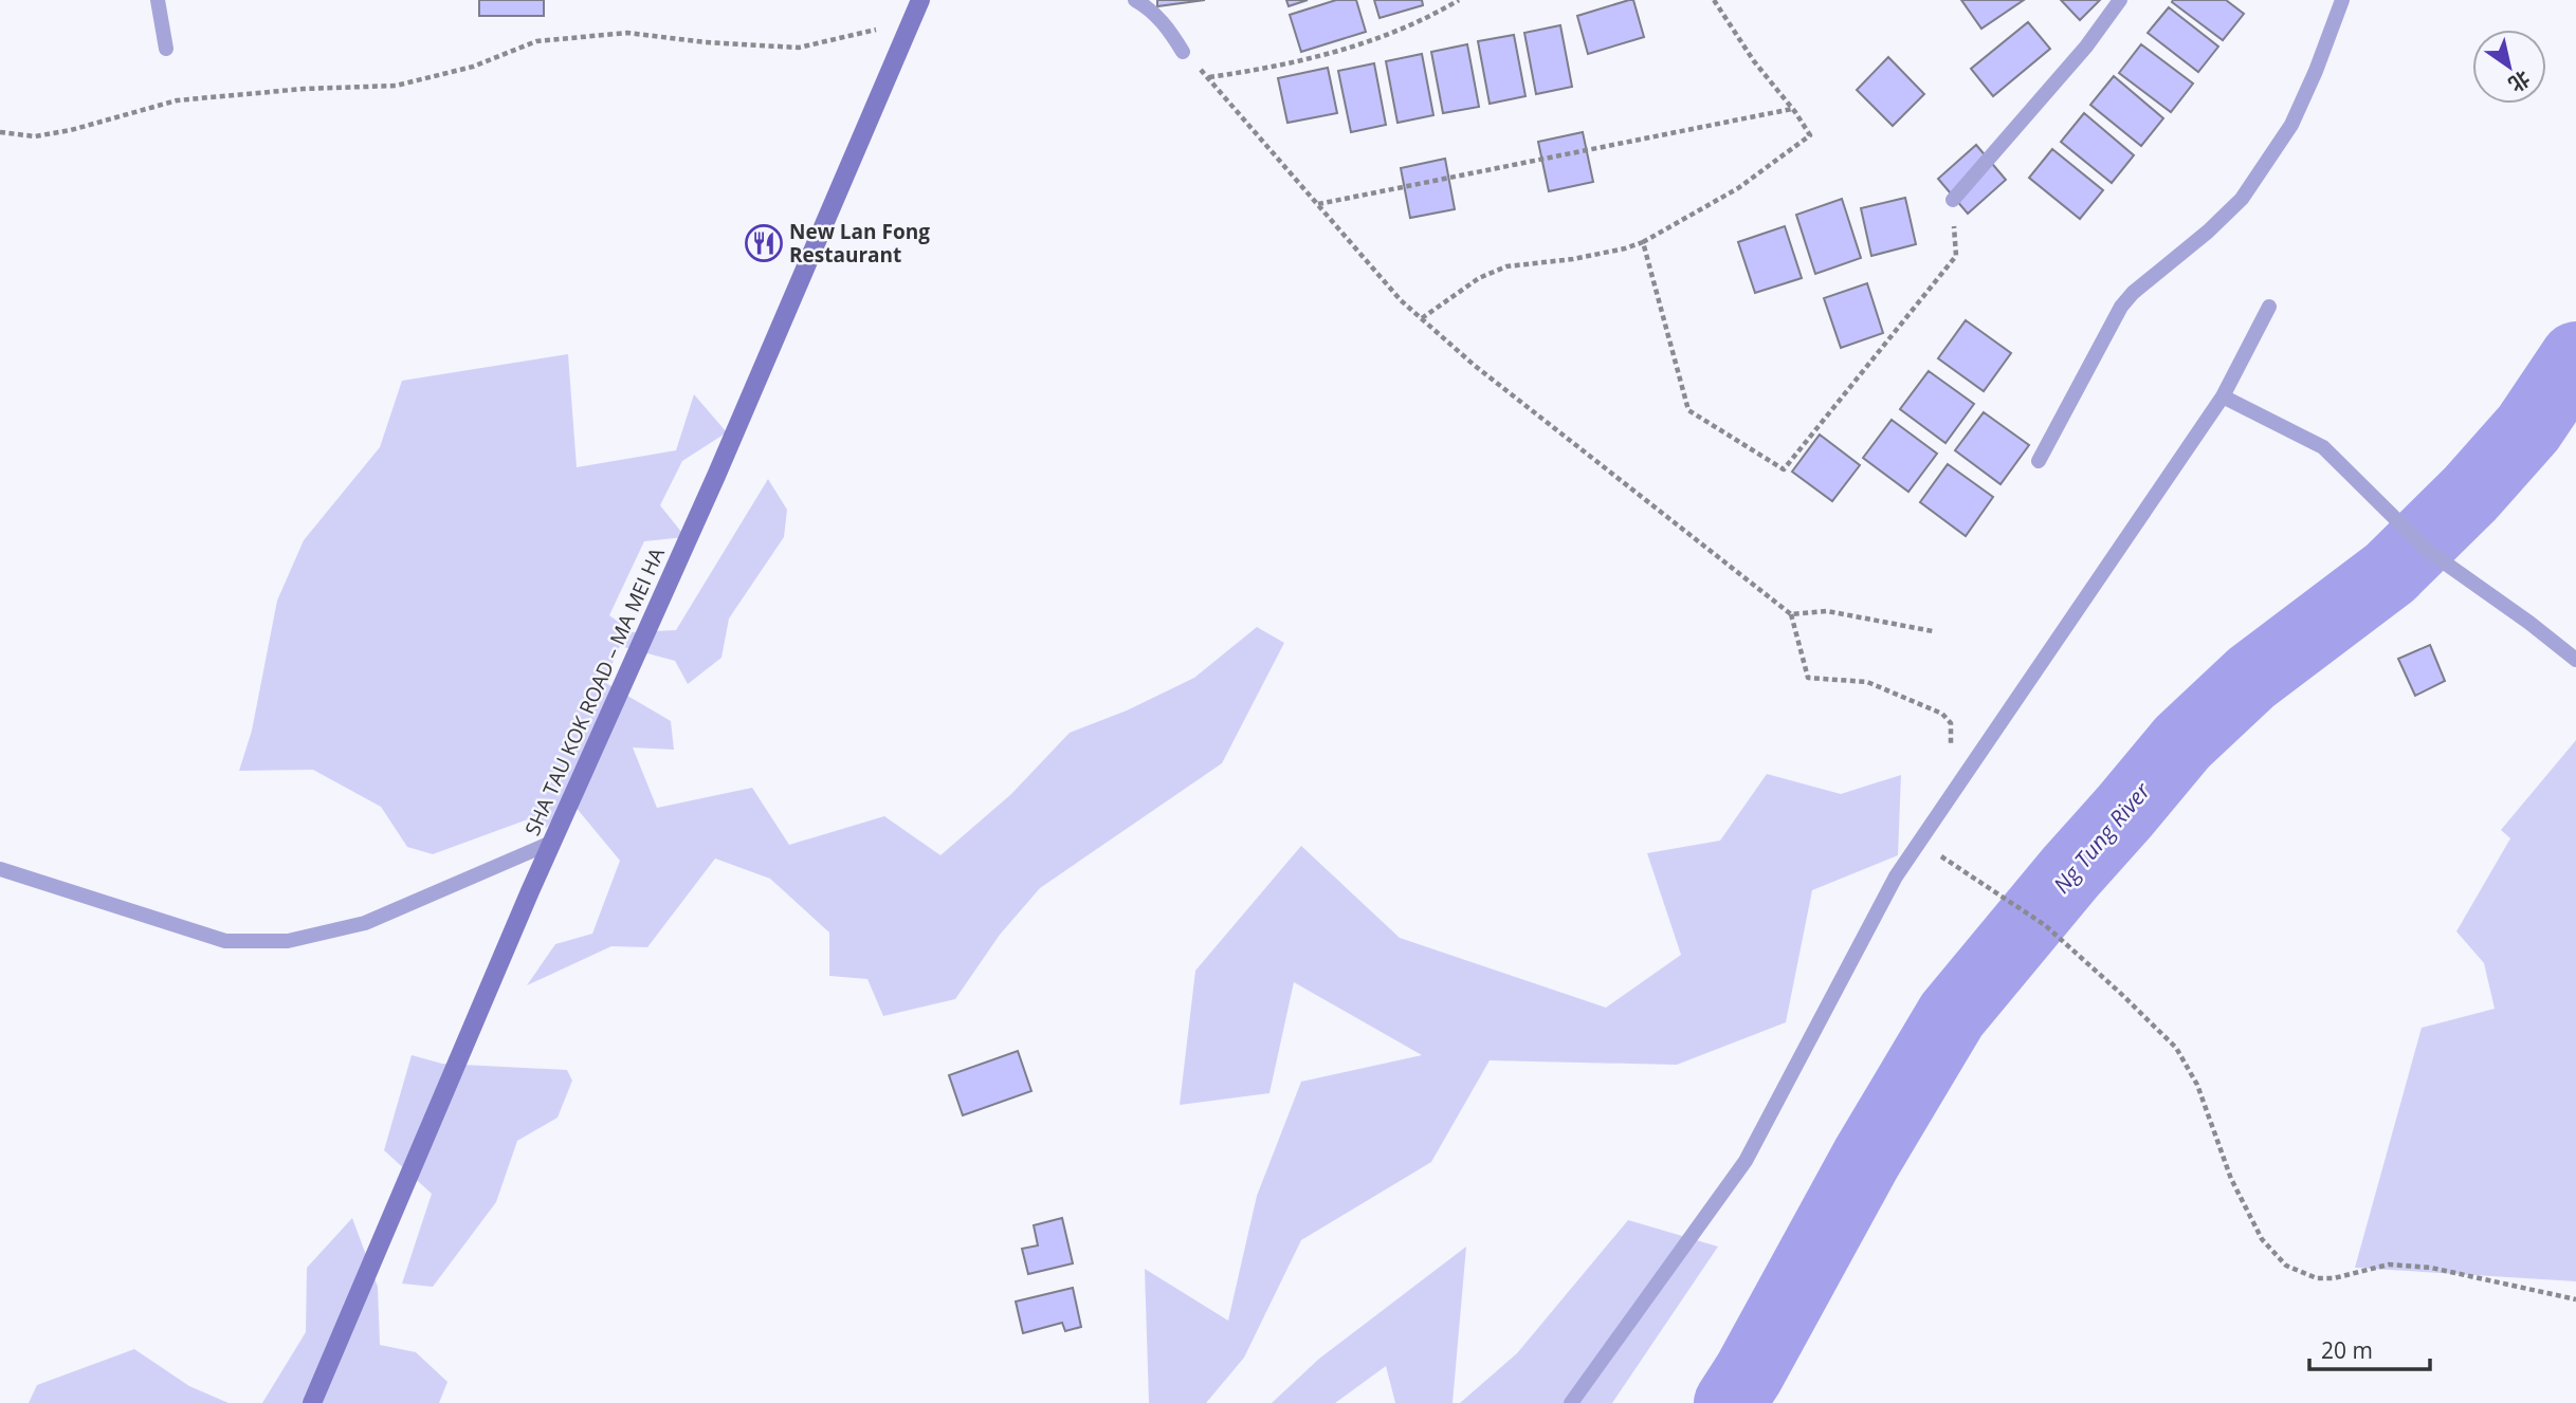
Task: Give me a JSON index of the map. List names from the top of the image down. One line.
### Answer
{"streets":{"main road":["SHA TAU KOK ROAD – MA MEI HA"]},"water":["Ng Tung River"],"places":{"restaurant":["New Lan Fong Restaurant"]},"scale_bar":"20 m","north":"bottom right"}
